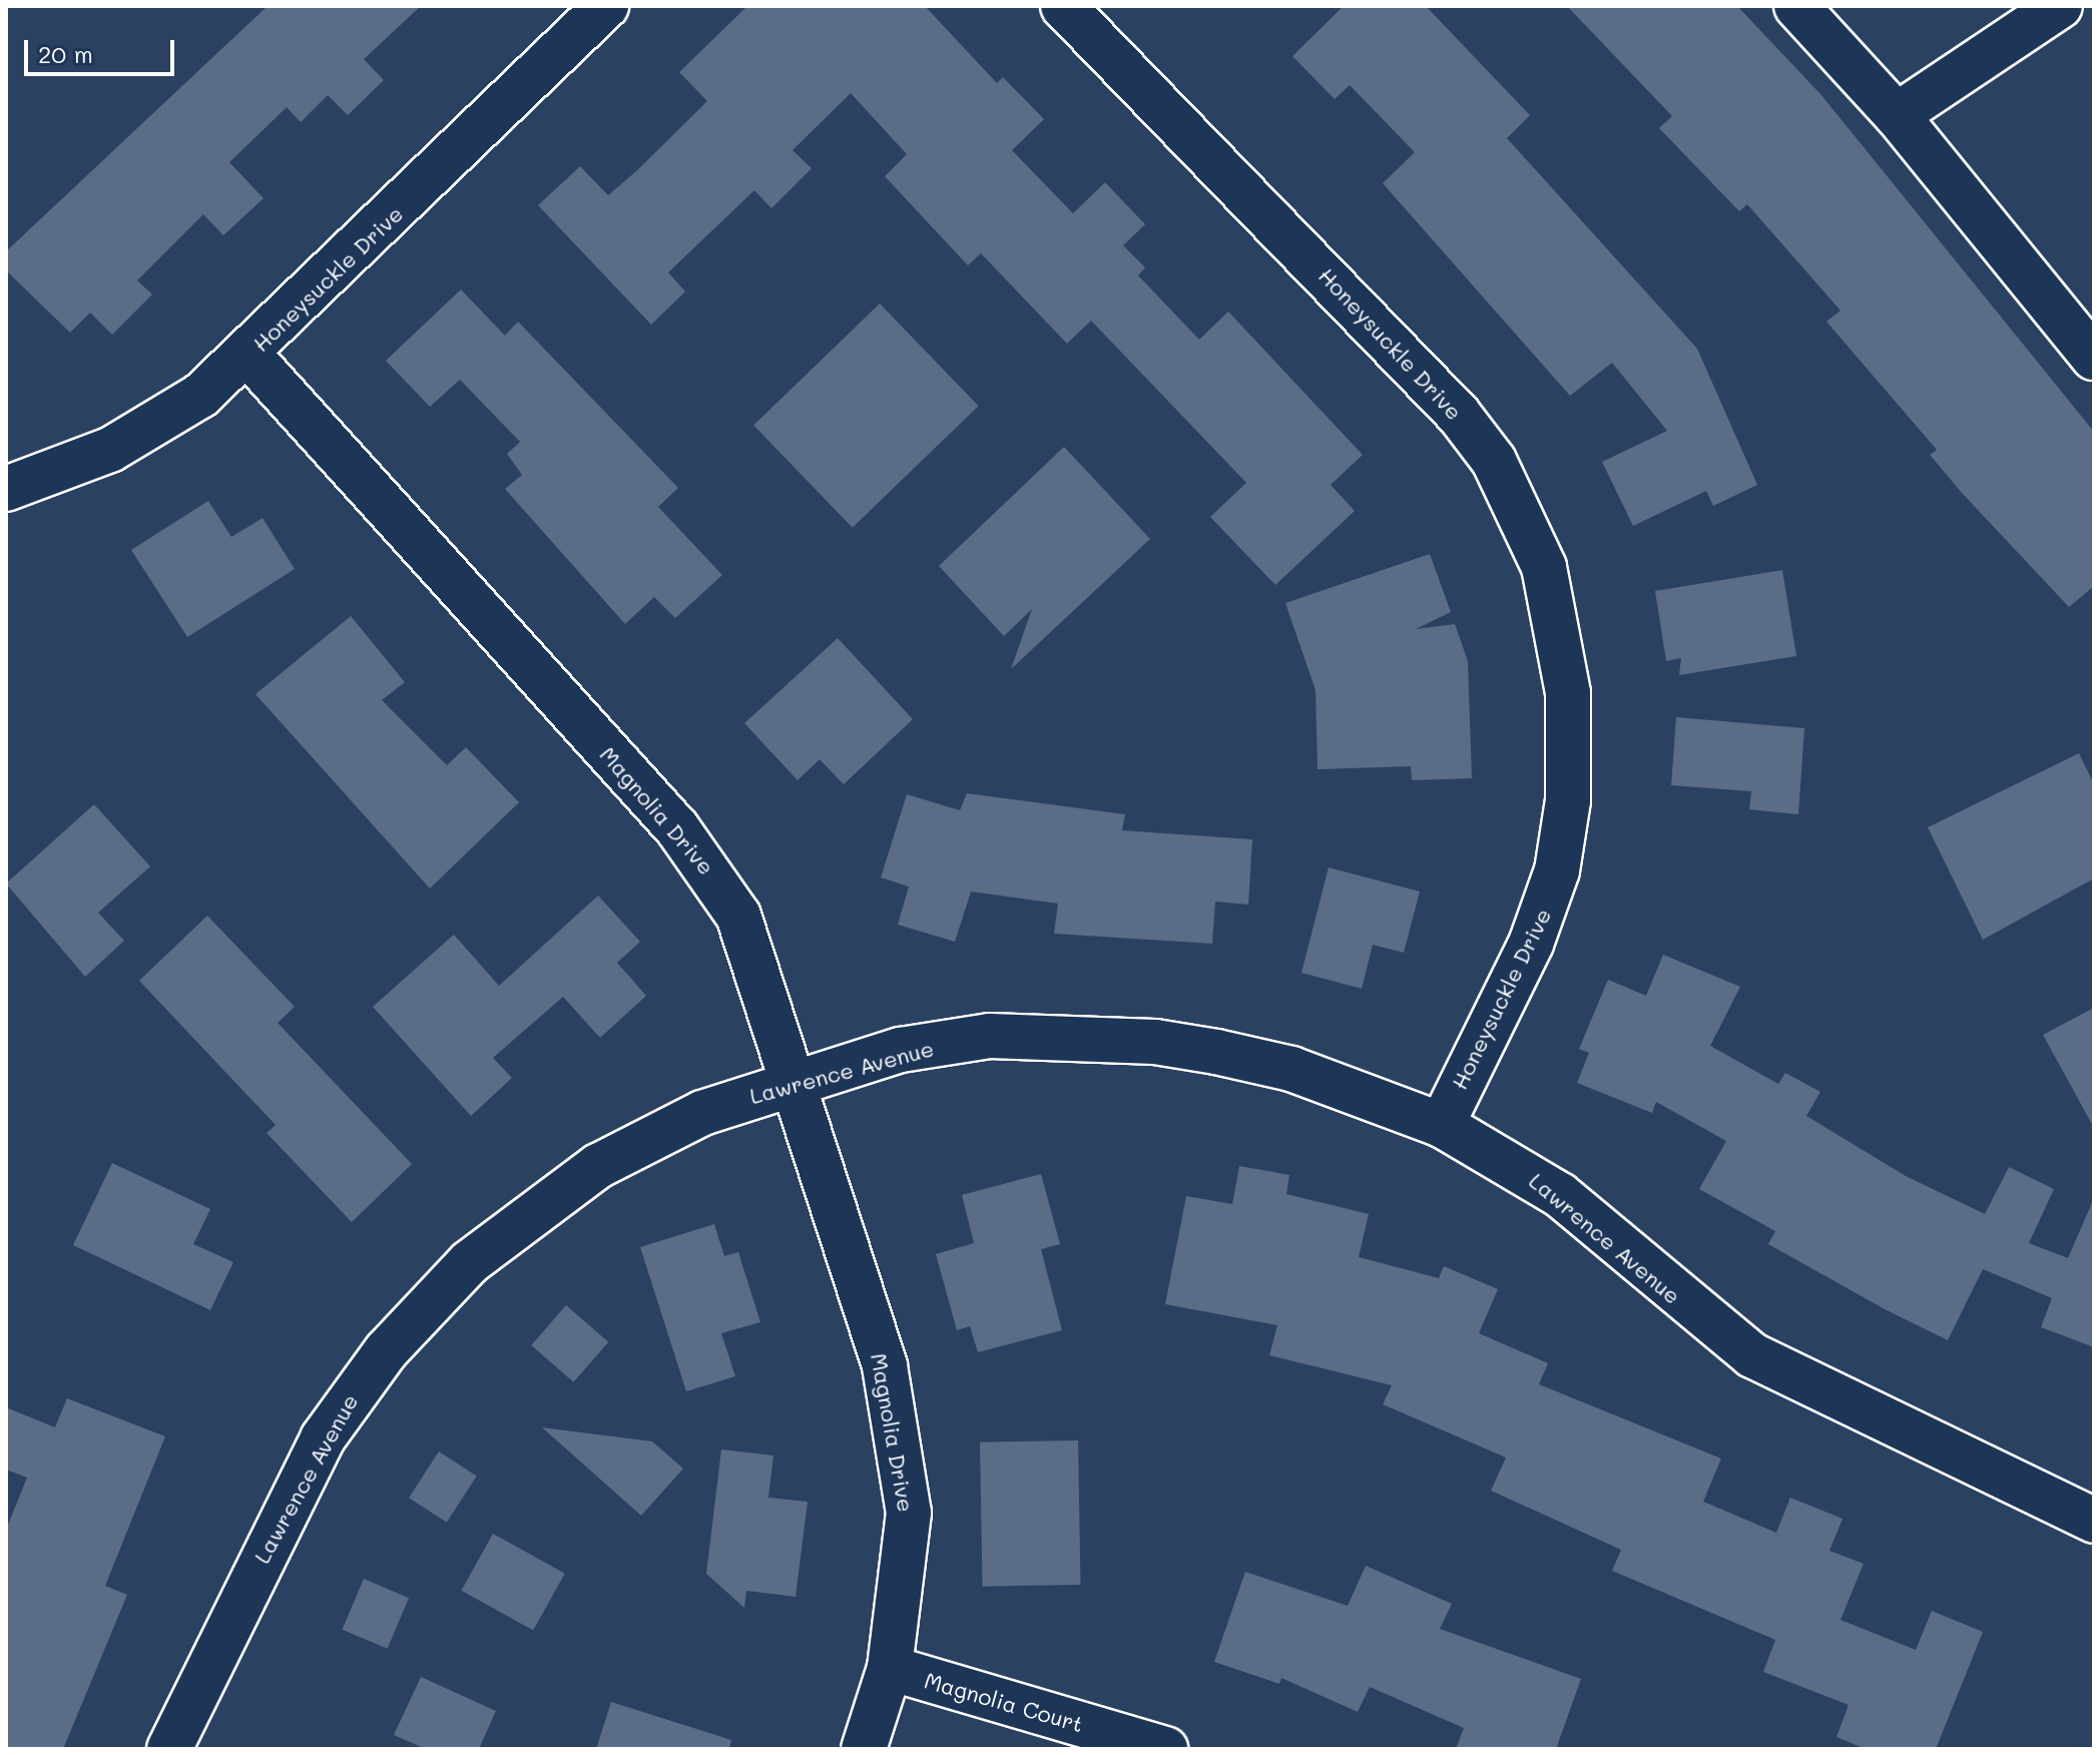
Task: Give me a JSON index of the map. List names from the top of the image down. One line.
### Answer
{"streets":{"street":["Honeysuckle Drive","Magnolia Drive","Lawrence Avenue","Magnolia Court"]},"crossings":[["Honeysuckle Drive","Magnolia Drive"],["Honeysuckle Drive","Lawrence Avenue"],["Magnolia Drive","Lawrence Avenue"],["Magnolia Drive","Magnolia Court"]],"scale_bar":"20 m"}
